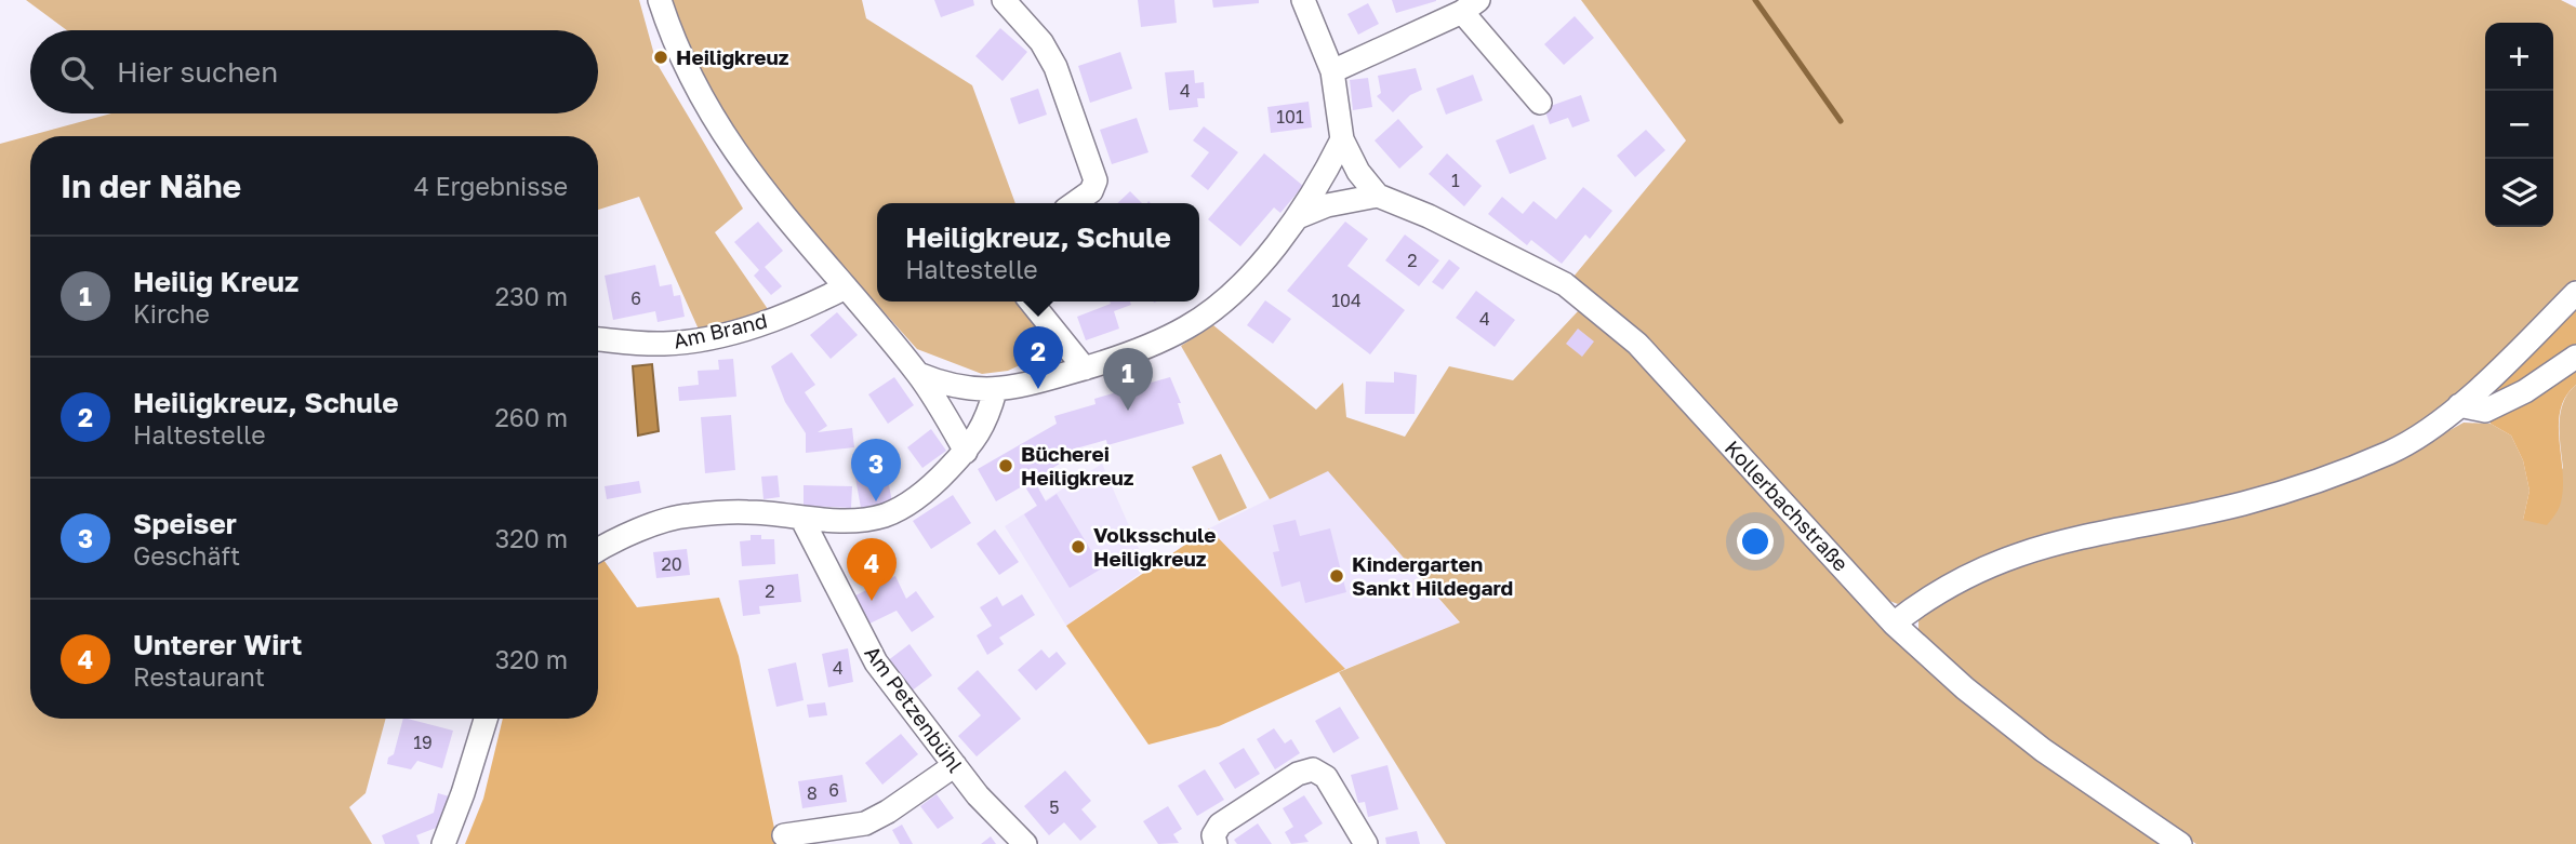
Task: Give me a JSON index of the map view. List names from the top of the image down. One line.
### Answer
{"streets":{"street":["Am Brand","Kollerbachstraße","Am Petzenbühl"]},"places":["Heiligkreuz","Bücherei Heiligkreuz","Volksschule Heiligkreuz","Kindergarten Sankt Hildegard"],"house_numbers":["4","101","1","2","6","104","4","20","2","4","19","6","8","5"],"page":{"map_buttons":["+","−"],"search":"Hier suchen","heading":["In der Nähe","4 Ergebnisse"],"popup":["Heiligkreuz, Schule","Haltestelle"],"list":[{"mark":"1","name":"Heilig Kreuz","note":"Kirche","value":"230 m"},{"mark":"2","name":"Heiligkreuz, Schule","note":"Haltestelle","value":"260 m"},{"mark":"3","name":"Speiser","note":"Geschäft","value":"320 m"},{"mark":"4","name":"Unterer Wirt","note":"Restaurant","value":"320 m"}],"pins":["2","1","3","4"]}}
